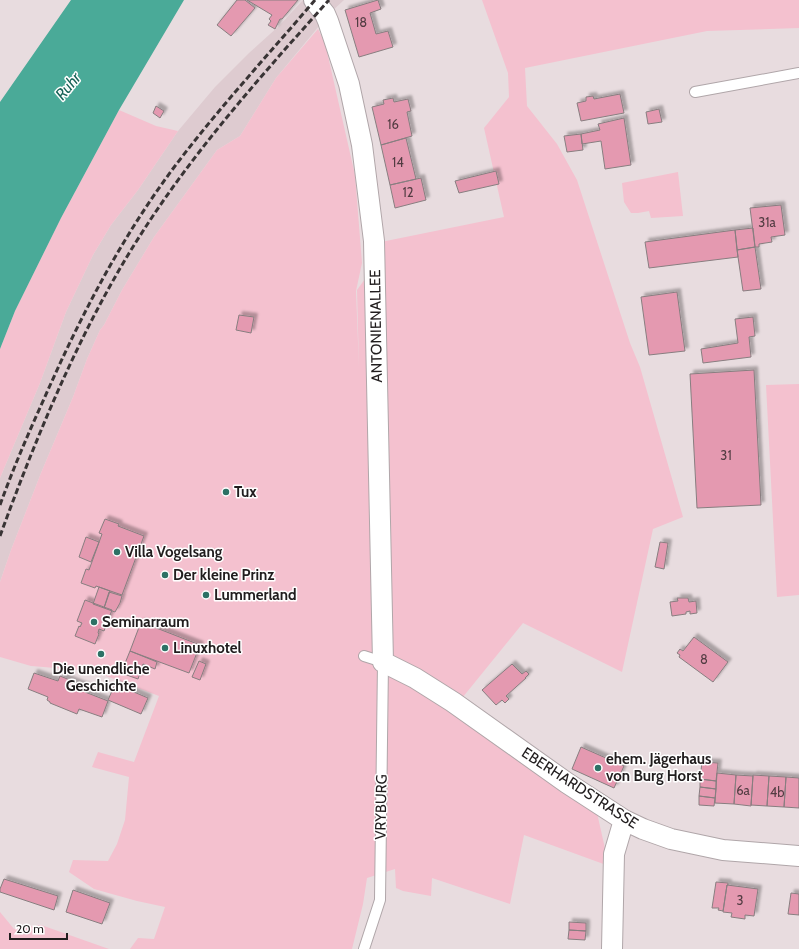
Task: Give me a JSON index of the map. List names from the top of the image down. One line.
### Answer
{"streets":{"street":["ANTONIENALLEE","EBERHARDSTRASSE"],"lane":["VRYBURG"]},"crossings":[["ANTONIENALLEE","EBERHARDSTRASSE"],["ANTONIENALLEE","VRYBURG"],["EBERHARDSTRASSE","VRYBURG"]],"water":["Ruhr"],"places":["Tux","Villa Vogelsang","Der kleine Prinz","Lummerland","Seminarraum","Linuxhotel","Die unendliche Geschichte","ehem. Jägerhaus von Burg Horst"],"house_numbers":["18","16","14","12","31a","31","8","6a","4b","3"],"scale_bar":"20 m"}
